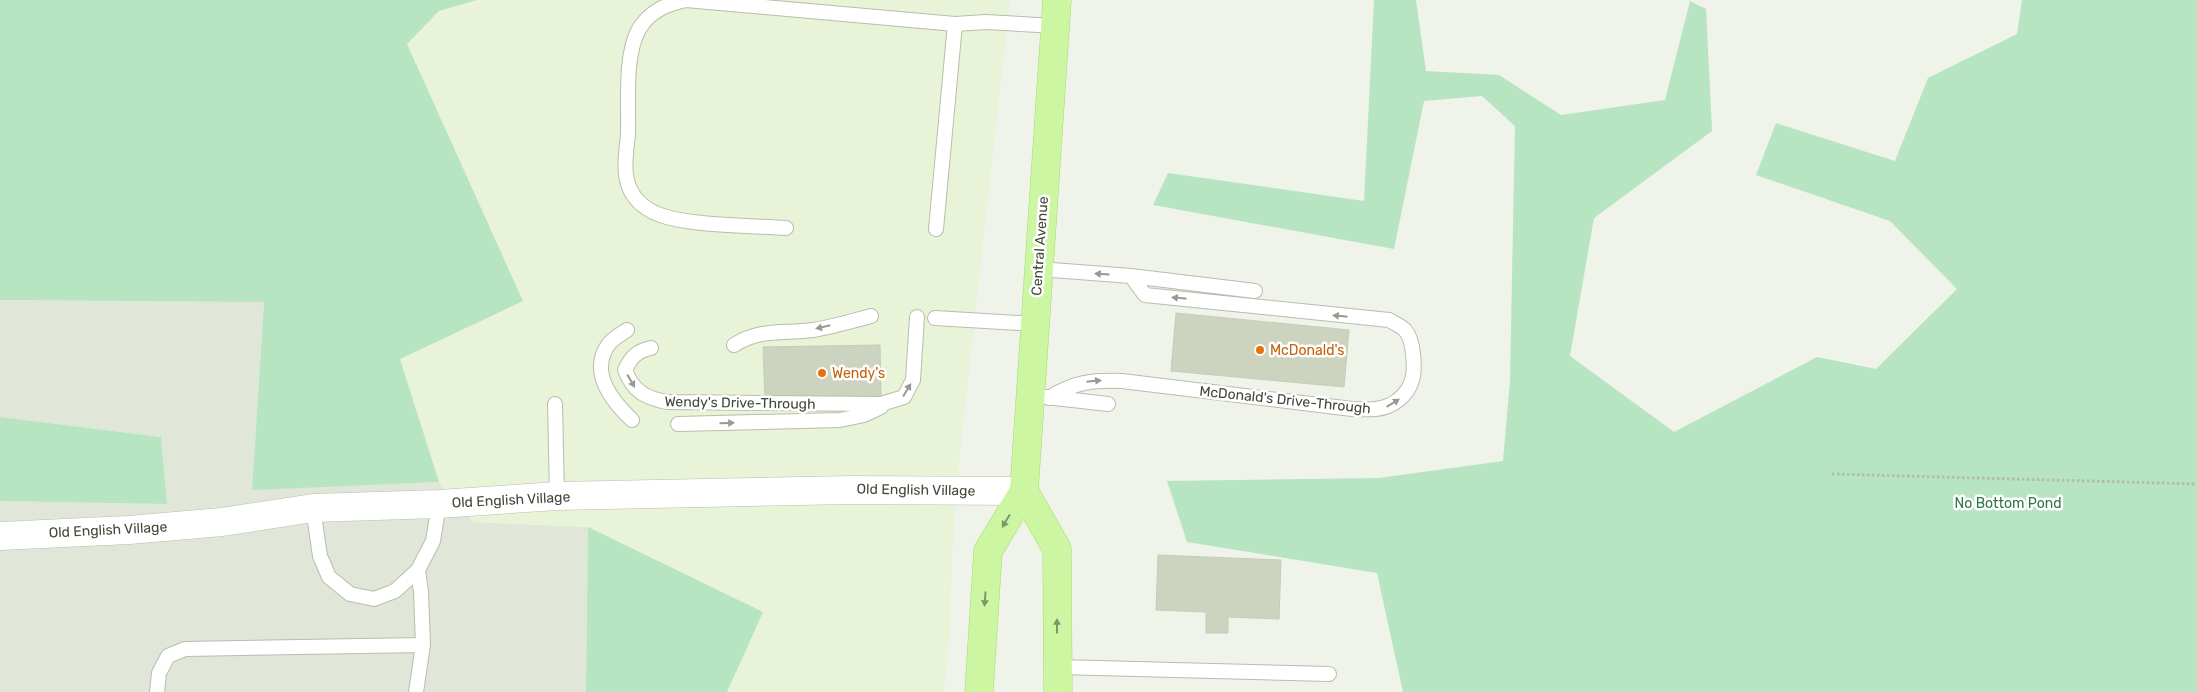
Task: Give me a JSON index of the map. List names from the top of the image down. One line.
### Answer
{"streets":{"main road":["Central Avenue"],"street":["Old English Village"],"lane":["McDonald's Drive-Through","Wendy's Drive-Through"]},"crossings":[["Central Avenue","McDonald's Drive-Through"],["Central Avenue","Old English Village"]],"parks":["No Bottom Pond"],"places":["McDonald's","Wendy's"]}
